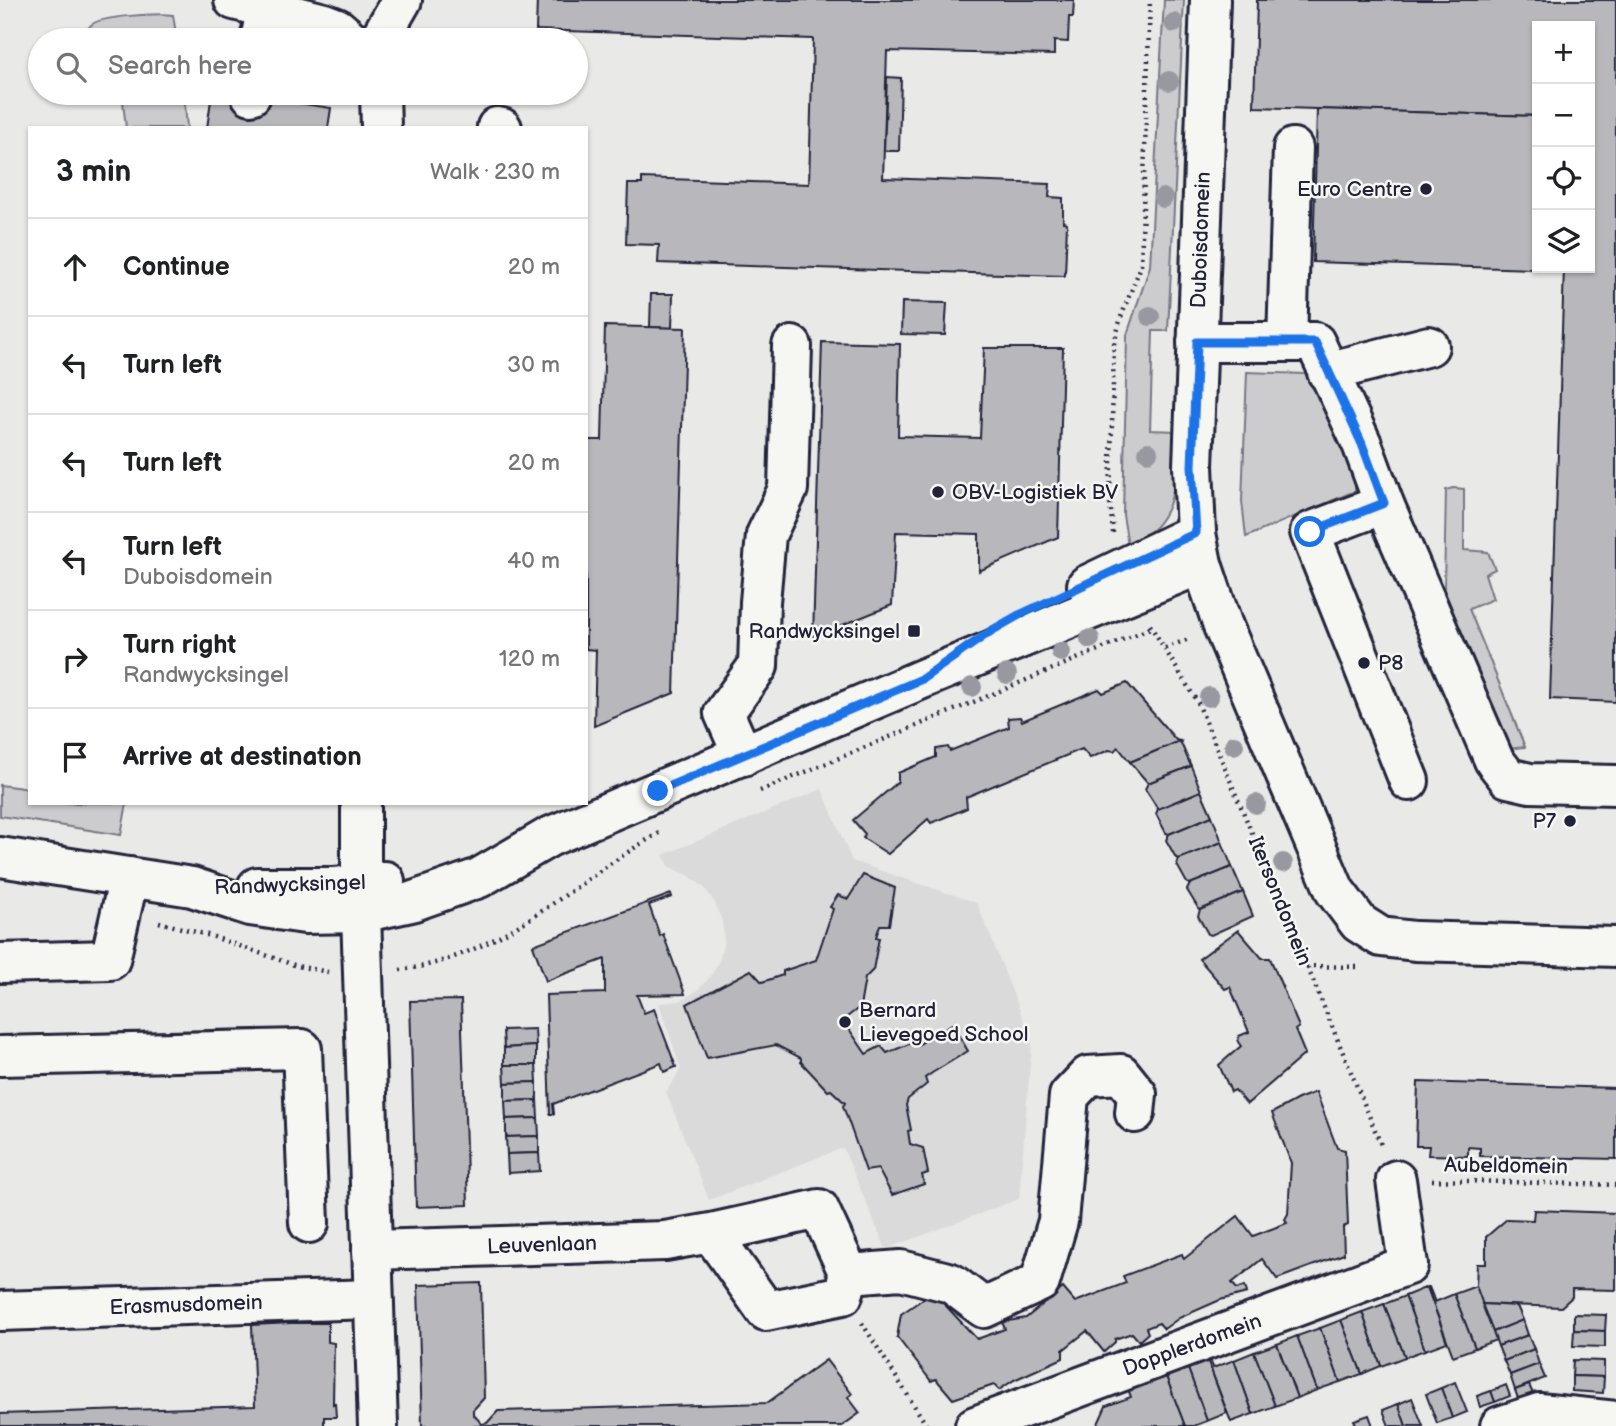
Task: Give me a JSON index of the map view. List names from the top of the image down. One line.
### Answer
{"streets":{"street":["Duboisdomein","Randwycksingel","Leuvenlaan","Erasmusdomein","Dopplerdomein"],"path":["Itersondomein","Aubeldomein"]},"crossings":[["Duboisdomein","Randwycksingel"],["Itersondomein","Aubeldomein"],["Itersondomein","Dopplerdomein"],["Aubeldomein","Dopplerdomein"]],"places":{"other":["Euro Centre","OBV-Logistiek BV","P8","P7","Bernard Lievegoed School"],"transit":["Randwycksingel"]},"page":{"map_buttons":["+","−"],"search":"Search here","heading":["3 min","Walk · 230 m"],"list":[["Continue","20 m"],["Turn left","30 m"],["Turn left","20 m"],["Turn left","Duboisdomein","40 m"],["Turn right","Randwycksingel","120 m"],"Arrive at destination"]}}
